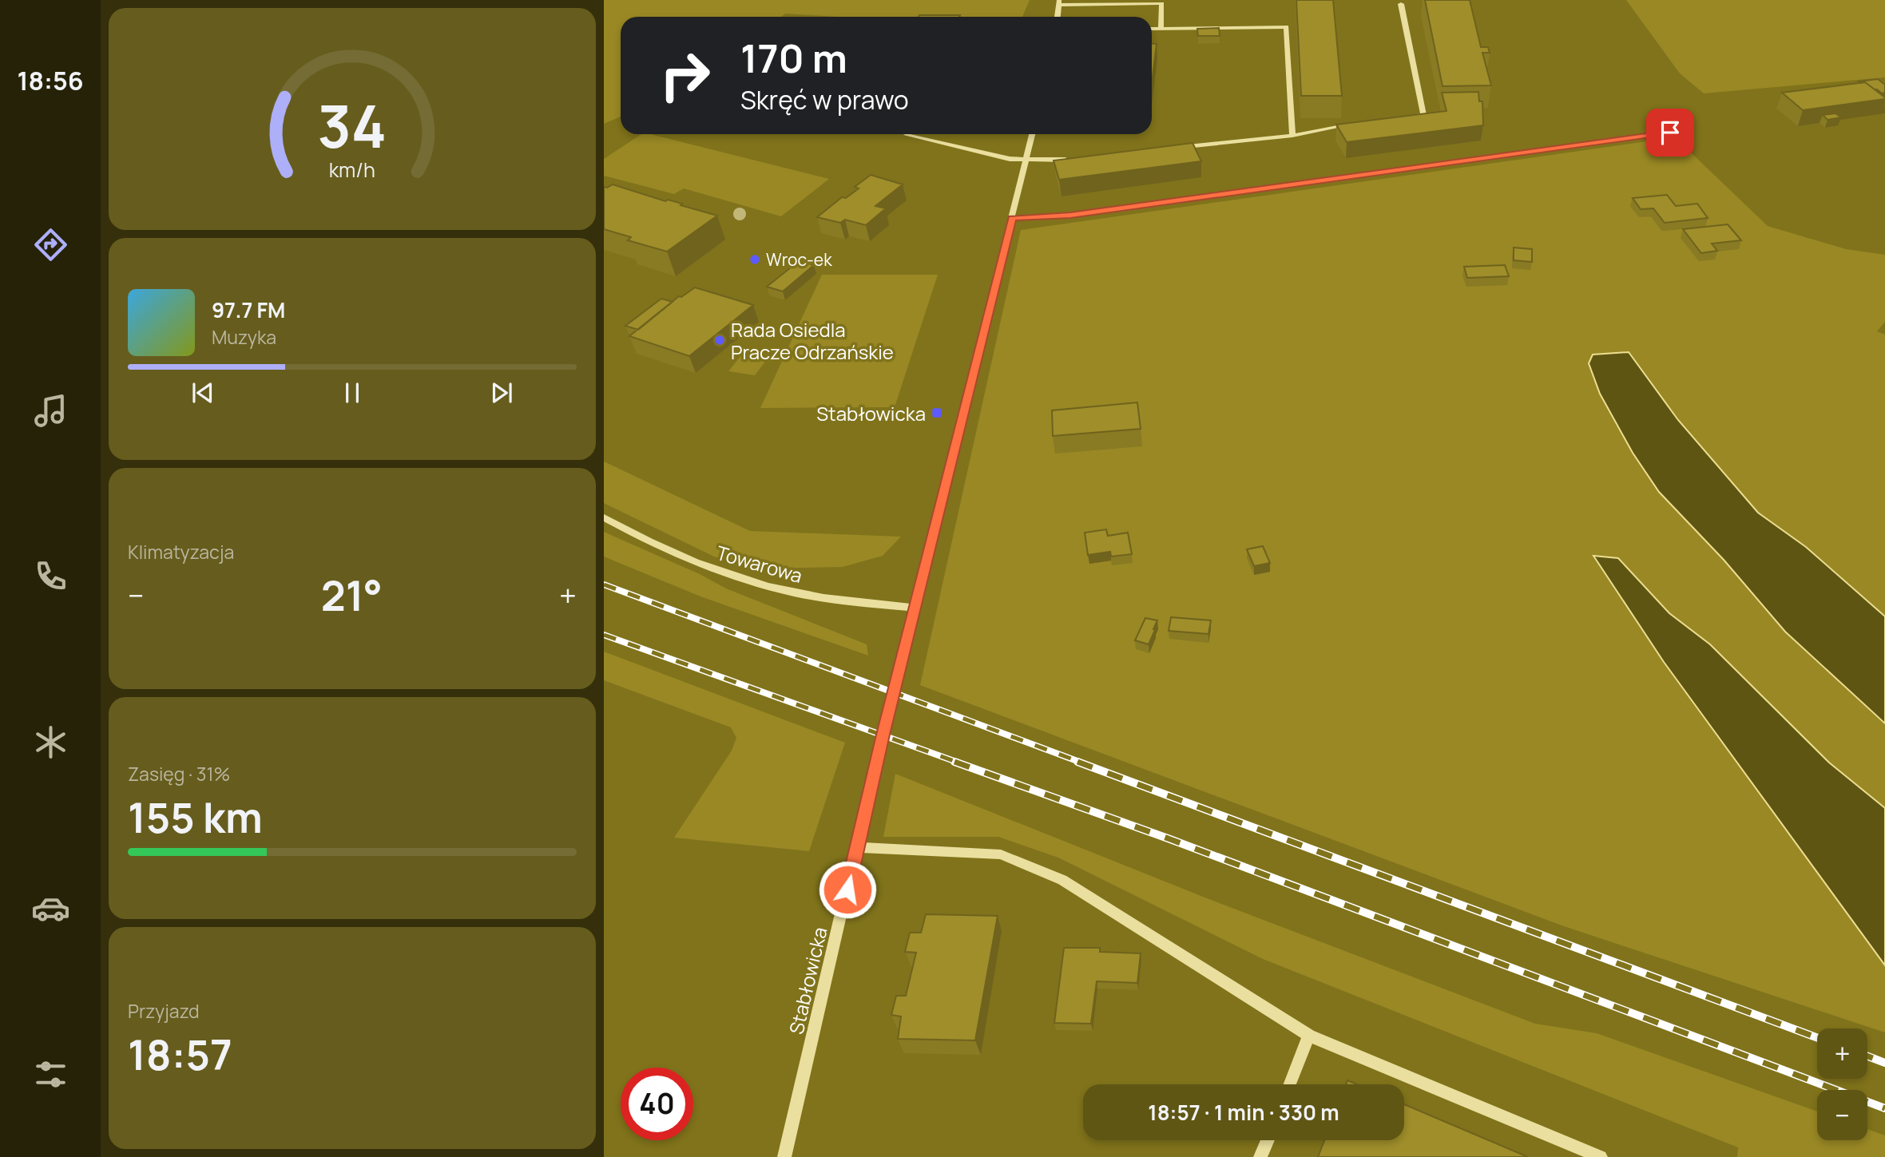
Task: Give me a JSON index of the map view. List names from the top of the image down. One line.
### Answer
{"streets":{"street":["Towarowa","Stabłowicka"]},"crossings":[["Towarowa","Stabłowicka"]],"places":{"other":["Wroc-ek","Rada Osiedla Pracze Odrzańskie"],"transit":["Stabłowicka"]},"page":{"tabs":"18:56","turn":["170 m","Skręć w prawo"],"song":["97.7 FM","Muzyka"],"tile":["Klimatyzacja",["Zasięg · 31%","155 km"],["Przyjazd","18:57"]],"heat":["−","21°","+"],"map_buttons":["+","−"],"limit":"40","trip":"18:57 · 1 min · 330 m","gauge":["34","km/h"]}}
